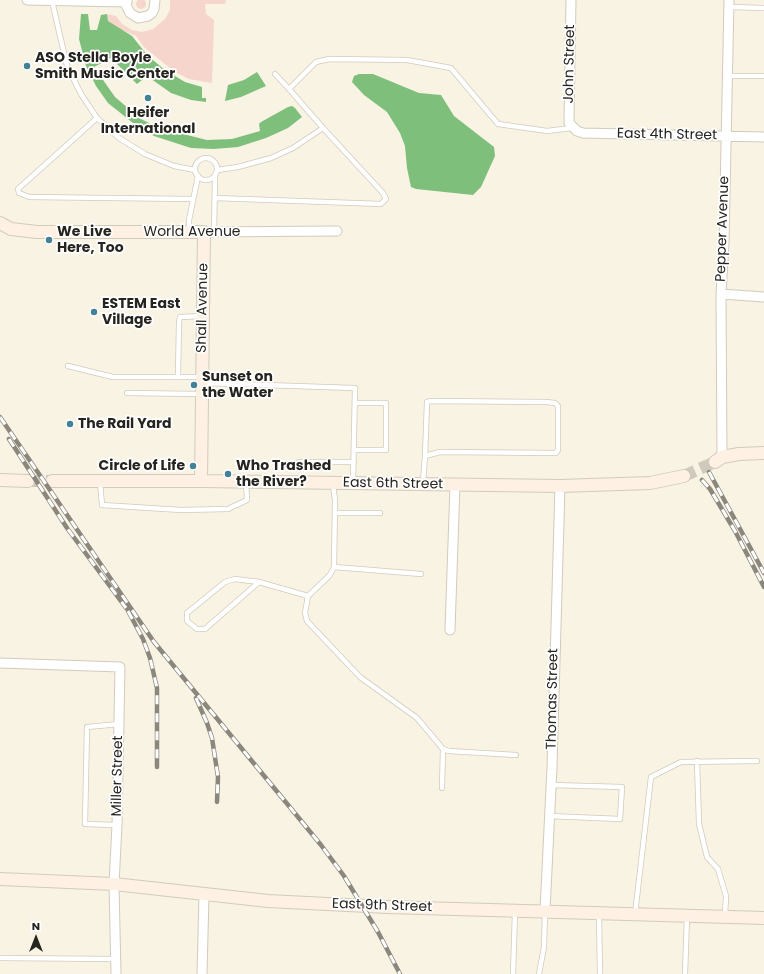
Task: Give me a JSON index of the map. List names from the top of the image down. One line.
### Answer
{"streets":{"street":["John Street","East 4th Street","Pepper Avenue","World Avenue","Shall Avenue","East 6th Street","Thomas Street","Miller Street","East 9th Street"]},"crossings":[["John Street","East 4th Street"],["East 4th Street","Pepper Avenue"],["World Avenue","Shall Avenue"],["Shall Avenue","East 6th Street"],["East 6th Street","Thomas Street"],["Thomas Street","East 9th Street"],["Miller Street","East 9th Street"]],"places":["ASO Stella Boyle Smith Music Center","Heifer International","We Live Here, Too","ESTEM East Village","Sunset on the Water","The Rail Yard","Circle of Life","Who Trashed the River?"],"north":"top"}
